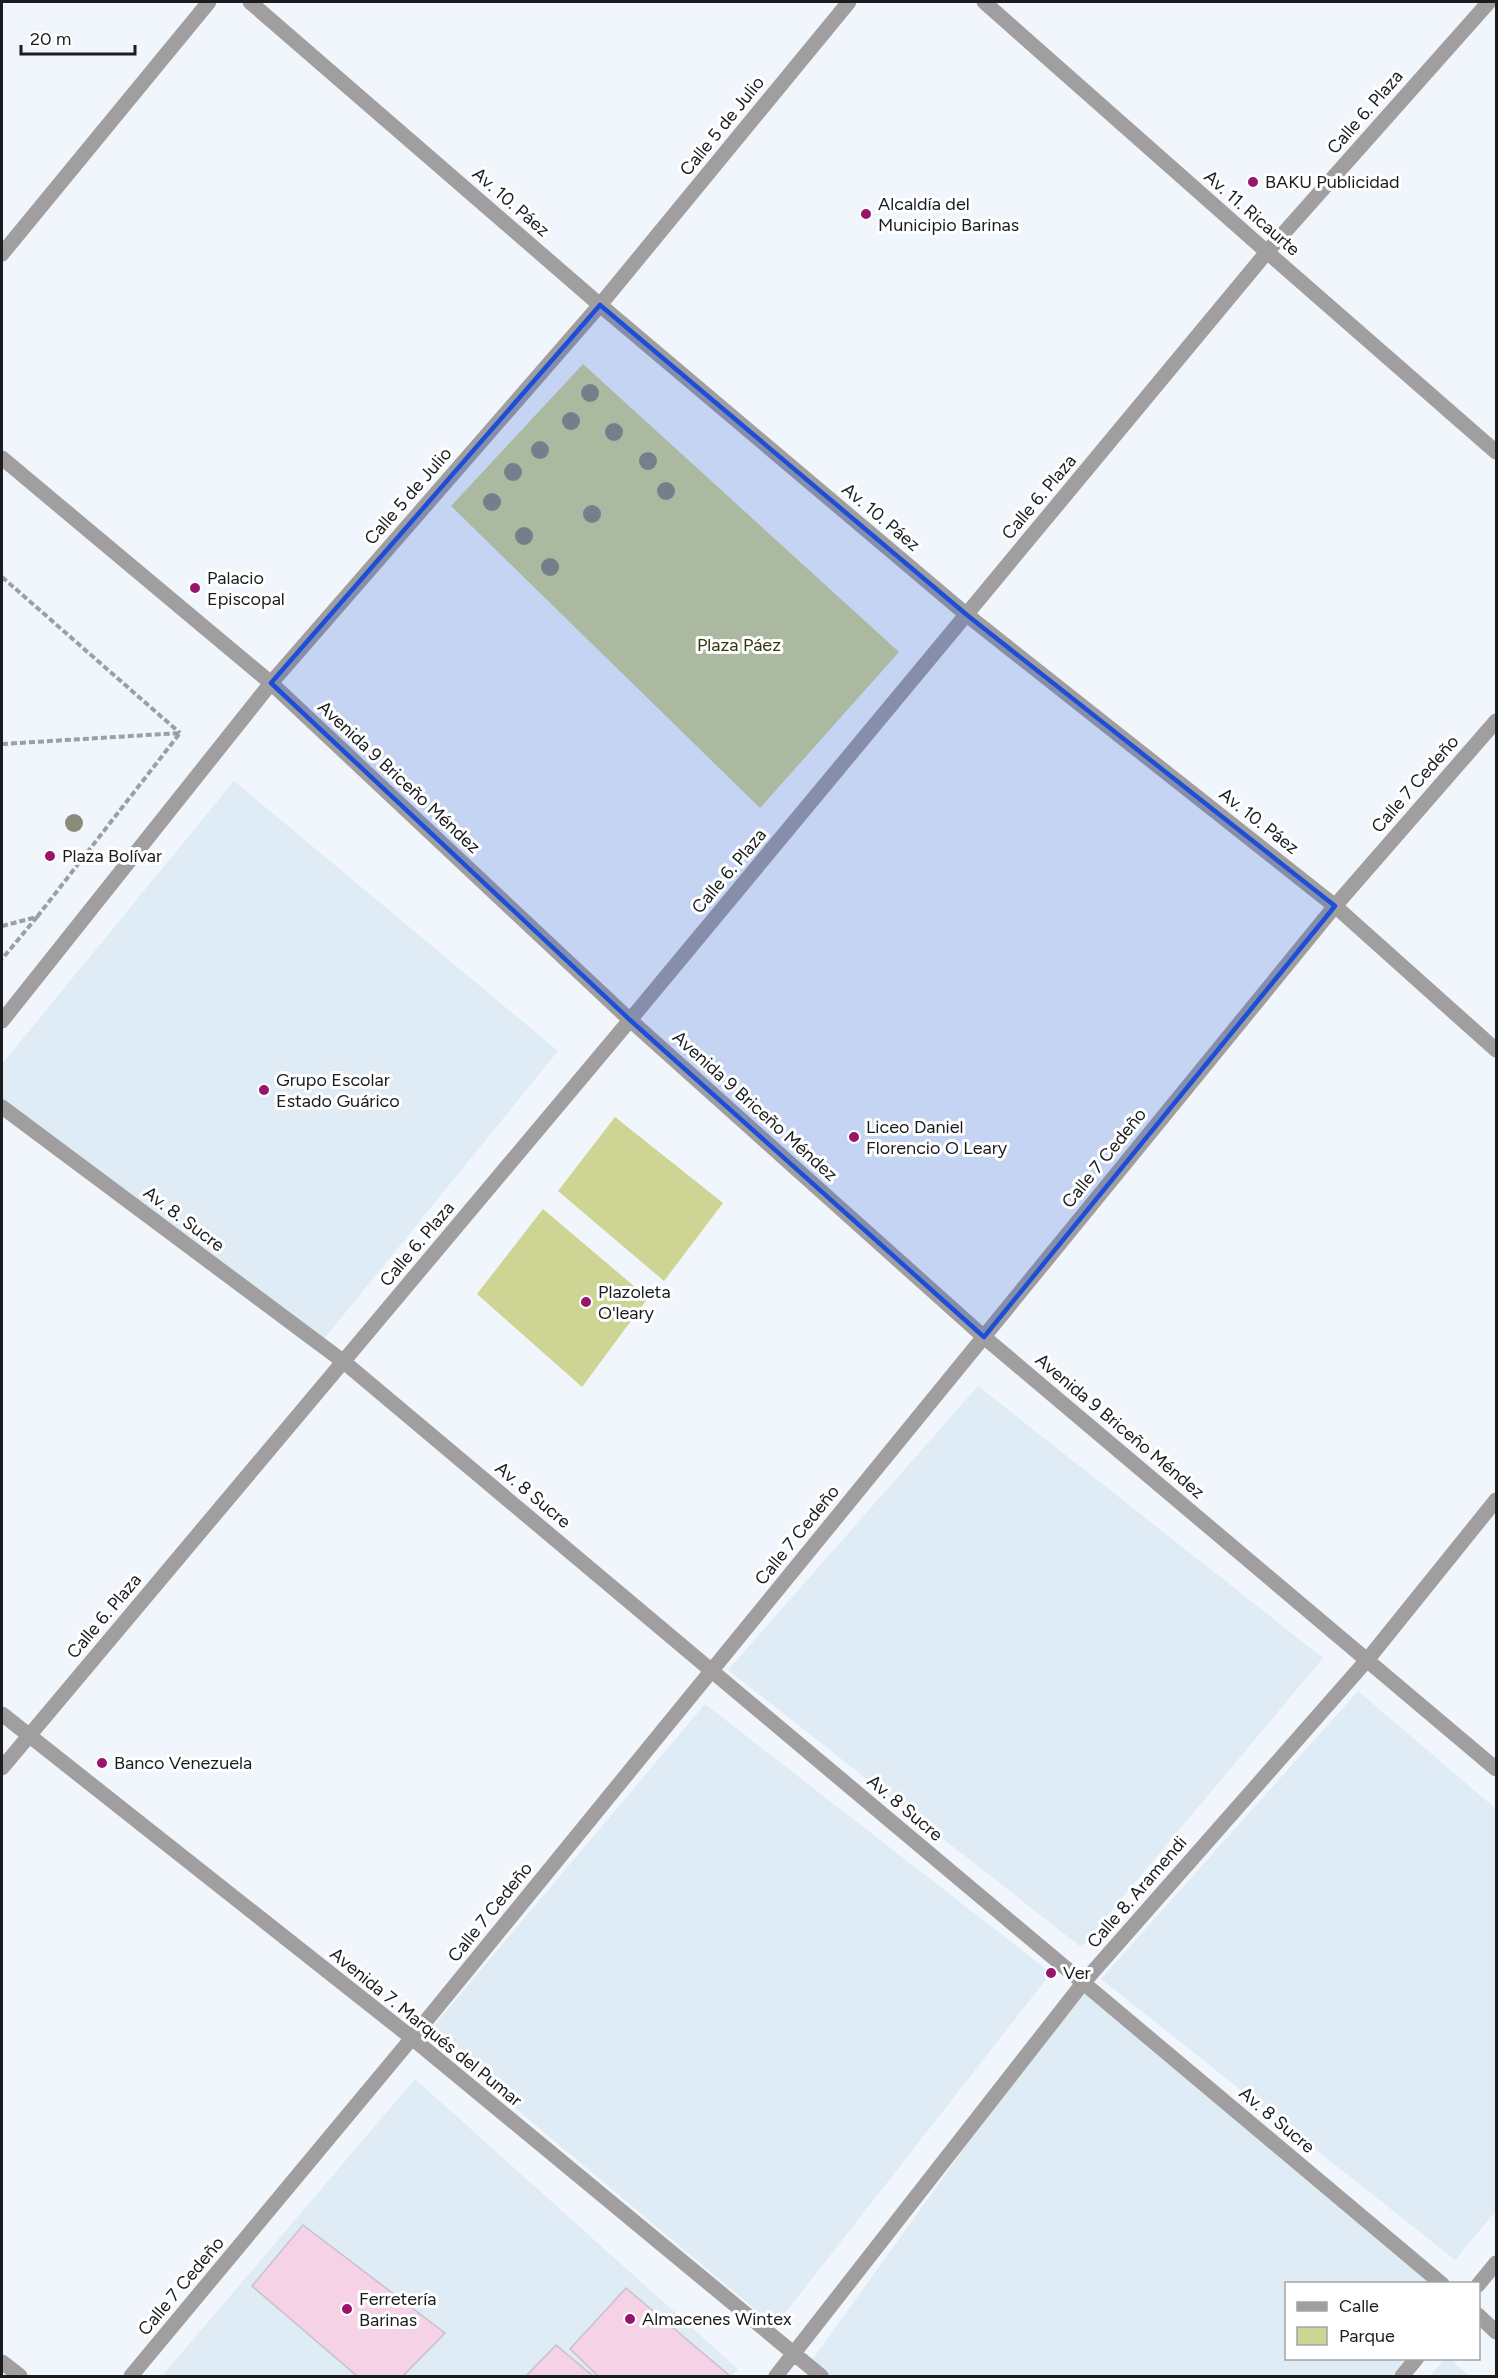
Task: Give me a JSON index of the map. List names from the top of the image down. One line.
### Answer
{"streets":{"street":["Calle 6. Plaza","Calle 5 de Julio","Av. 10. Páez","Av. 11. Ricaurte","Avenida 9 Briceño Méndez","Calle 7 Cedeño","Av. 8. Sucre","Av. 8 Sucre","Calle 8. Aramendi","Avenida 7. Marqués del Pumar"]},"crossings":[["Calle 6. Plaza","Av. 10. Páez"],["Calle 6. Plaza","Av. 11. Ricaurte"],["Calle 6. Plaza","Avenida 9 Briceño Méndez"],["Calle 6. Plaza","Av. 8. Sucre"],["Calle 6. Plaza","Av. 8 Sucre"],["Calle 6. Plaza","Avenida 7. Marqués del Pumar"],["Calle 5 de Julio","Av. 10. Páez"],["Calle 5 de Julio","Avenida 9 Briceño Méndez"],["Av. 10. Páez","Calle 7 Cedeño"],["Avenida 9 Briceño Méndez","Calle 7 Cedeño"],["Avenida 9 Briceño Méndez","Calle 8. Aramendi"],["Calle 7 Cedeño","Av. 8 Sucre"],["Calle 7 Cedeño","Avenida 7. Marqués del Pumar"],["Av. 8. Sucre","Av. 8 Sucre"],["Av. 8 Sucre","Calle 8. Aramendi"],["Calle 8. Aramendi","Avenida 7. Marqués del Pumar"]],"parks":["Plaza Páez"],"places":["BAKU Publicidad","Alcaldía del Municipio Barinas","Palacio Episcopal","Plaza Bolívar","Grupo Escolar Estado Guárico","Liceo Daniel Florencio O Leary","Plazoleta O'leary","Banco Venezuela","Ver","Ferretería Barinas","Almacenes Wintex"],"legend":["Calle","Parque"],"scale_bar":"20 m"}
